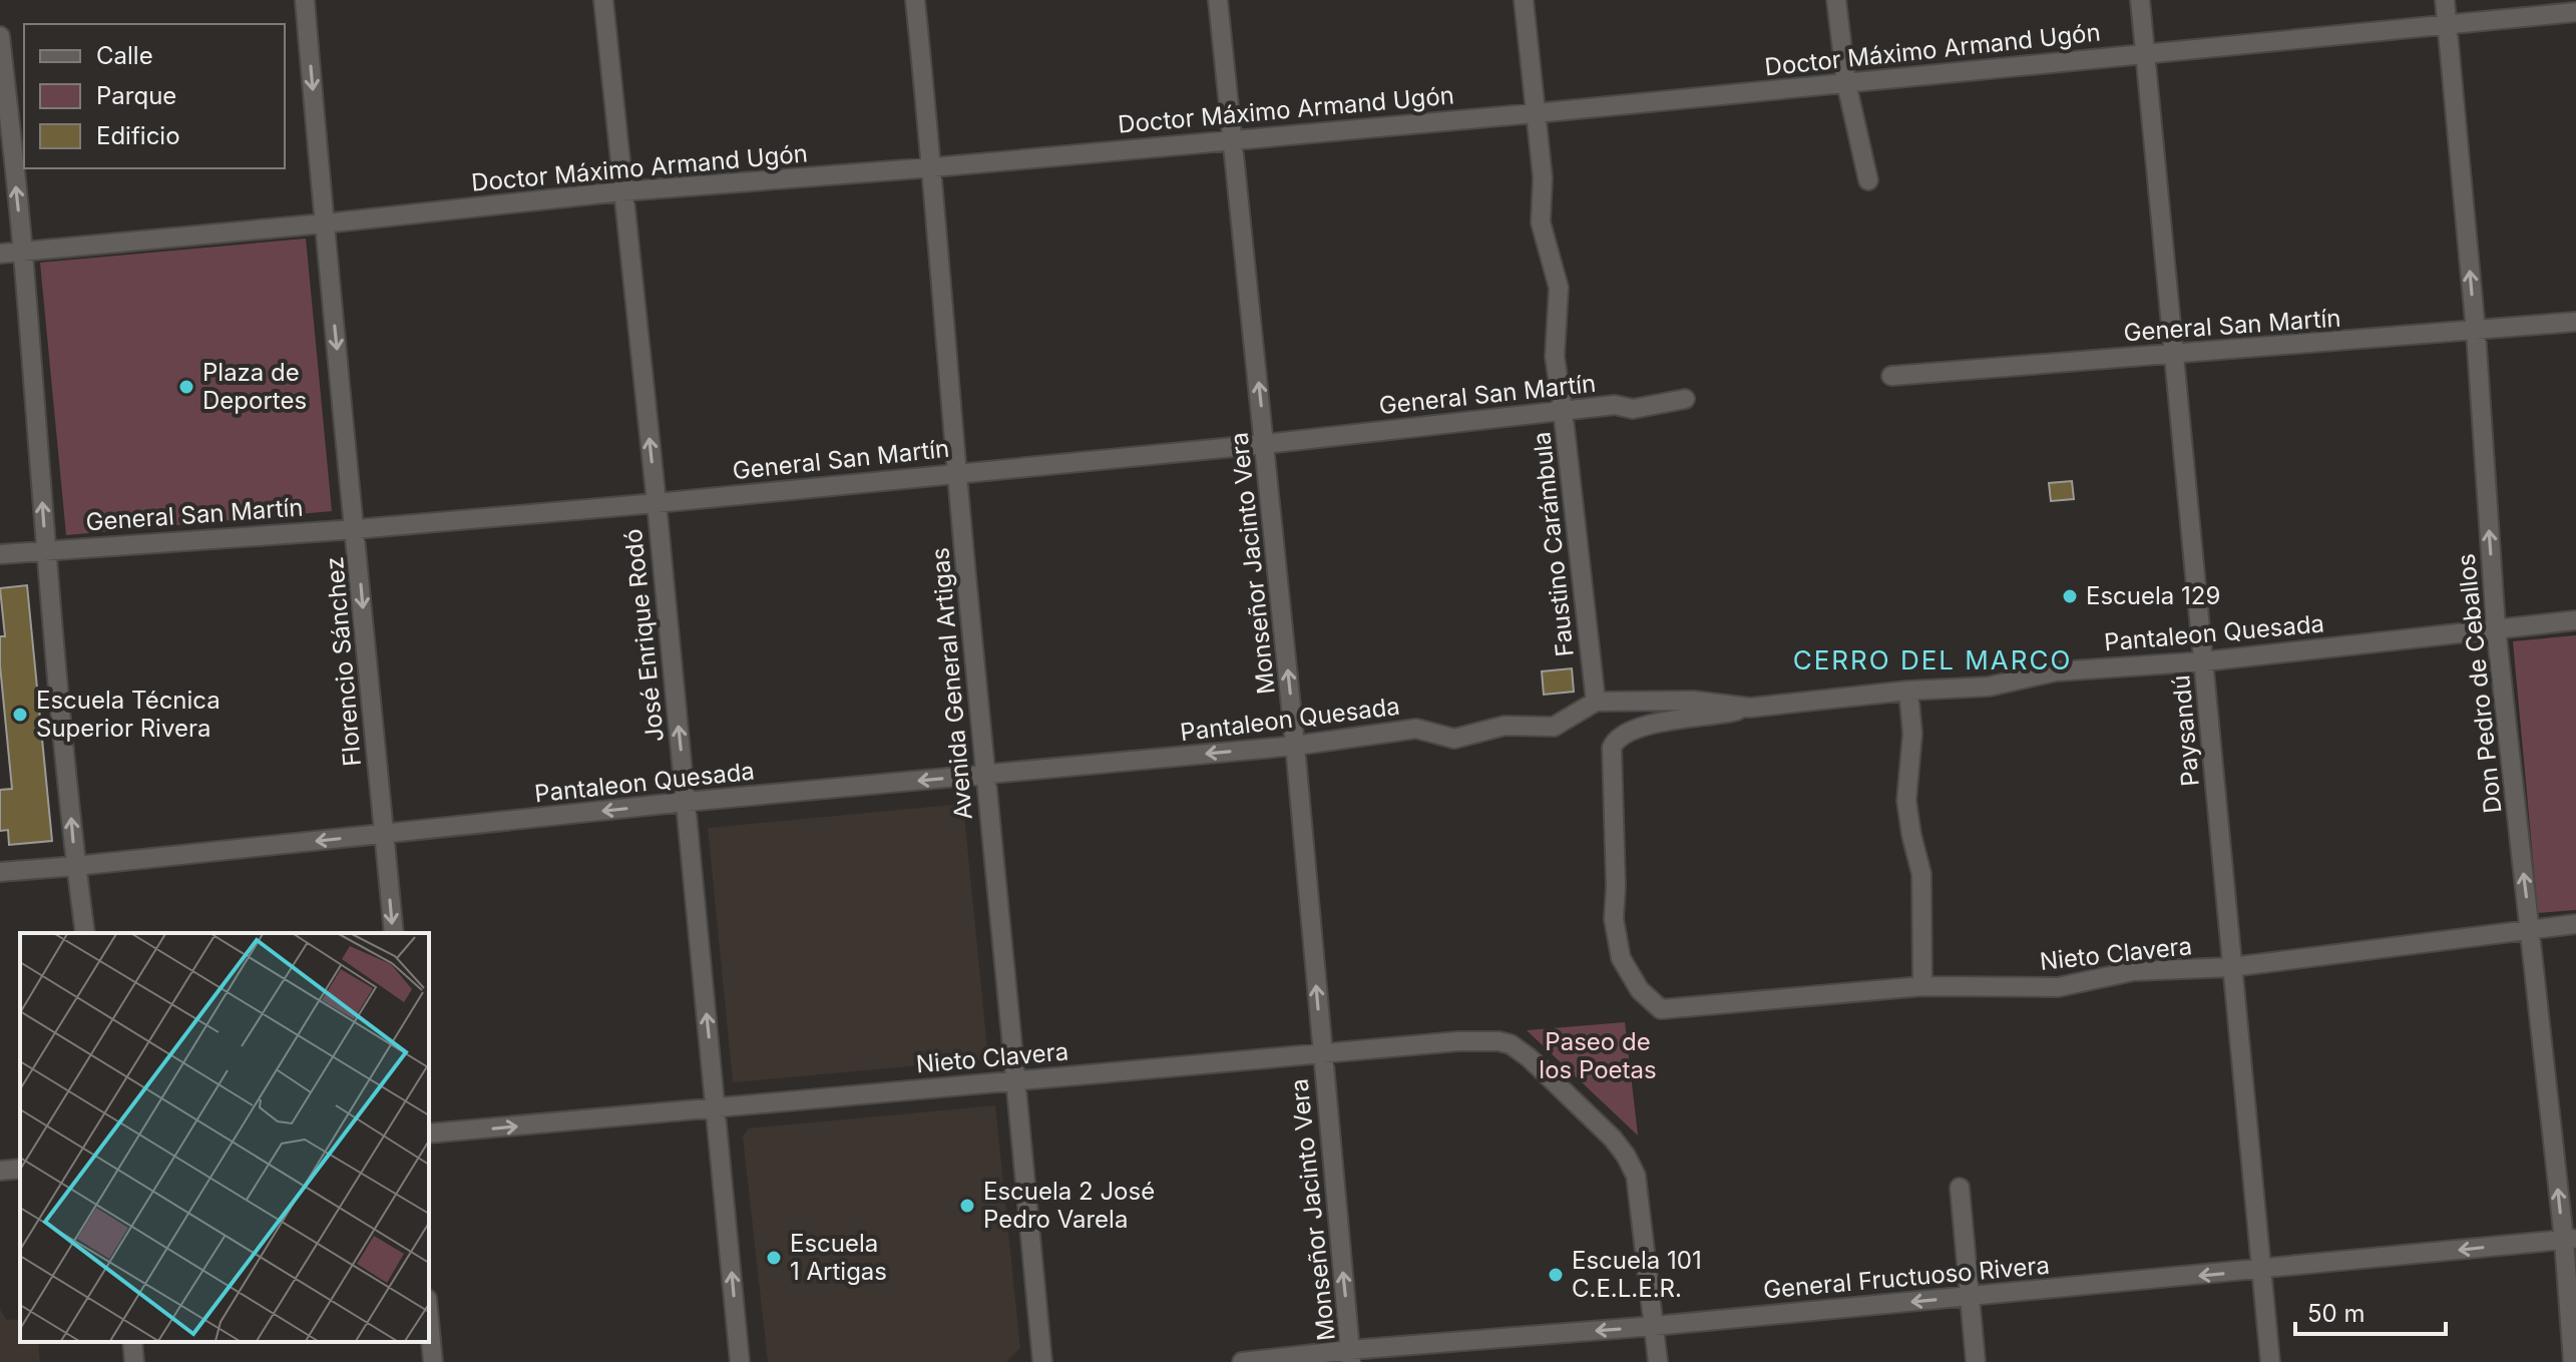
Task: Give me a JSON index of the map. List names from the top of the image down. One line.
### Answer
{"streets":{"street":["Doctor Máximo Armand Ugón","General San Martín","Faustino Carámbula","Monseñor Jacinto Vera","Pantaleon Quesada","José Enrique Rodó","Florencio Sánchez","Avenida General Artigas","Don Pedro de Ceballos","Paysandú","Nieto Clavera","General Fructuoso Rivera"]},"crossings":[["Doctor Máximo Armand Ugón","Faustino Carámbula"],["Doctor Máximo Armand Ugón","Monseñor Jacinto Vera"],["Doctor Máximo Armand Ugón","José Enrique Rodó"],["Doctor Máximo Armand Ugón","Florencio Sánchez"],["Doctor Máximo Armand Ugón","Avenida General Artigas"],["Doctor Máximo Armand Ugón","Don Pedro de Ceballos"],["Doctor Máximo Armand Ugón","Paysandú"],["General San Martín","Faustino Carámbula"],["General San Martín","Monseñor Jacinto Vera"],["General San Martín","José Enrique Rodó"],["General San Martín","Florencio Sánchez"],["General San Martín","Avenida General Artigas"],["General San Martín","Don Pedro de Ceballos"],["General San Martín","Paysandú"],["Faustino Carámbula","Pantaleon Quesada"],["Monseñor Jacinto Vera","Pantaleon Quesada"],["Monseñor Jacinto Vera","Nieto Clavera"],["Monseñor Jacinto Vera","General Fructuoso Rivera"],["Pantaleon Quesada","José Enrique Rodó"],["Pantaleon Quesada","Florencio Sánchez"],["Pantaleon Quesada","Avenida General Artigas"],["Pantaleon Quesada","Don Pedro de Ceballos"],["Pantaleon Quesada","Paysandú"],["Pantaleon Quesada","Nieto Clavera"],["José Enrique Rodó","Nieto Clavera"],["Avenida General Artigas","Nieto Clavera"],["Don Pedro de Ceballos","Nieto Clavera"],["Don Pedro de Ceballos","General Fructuoso Rivera"],["Paysandú","Nieto Clavera"],["Paysandú","General Fructuoso Rivera"],["Nieto Clavera","General Fructuoso Rivera"]],"one_way":["Monseñor Jacinto Vera","Pantaleon Quesada","José Enrique Rodó","Florencio Sánchez","Don Pedro de Ceballos","General Fructuoso Rivera"],"districts":["CERRO DEL MARCO"],"parks":["Paseo de los Poetas"],"places":["Plaza de Deportes","Escuela 129","Escuela Técnica Superior Rivera","Escuela 2 José Pedro Varela","Escuela 1 Artigas","Escuela 101 C.E.L.E.R."],"legend":["Calle","Parque","Edificio"],"scale_bar":"50 m"}
